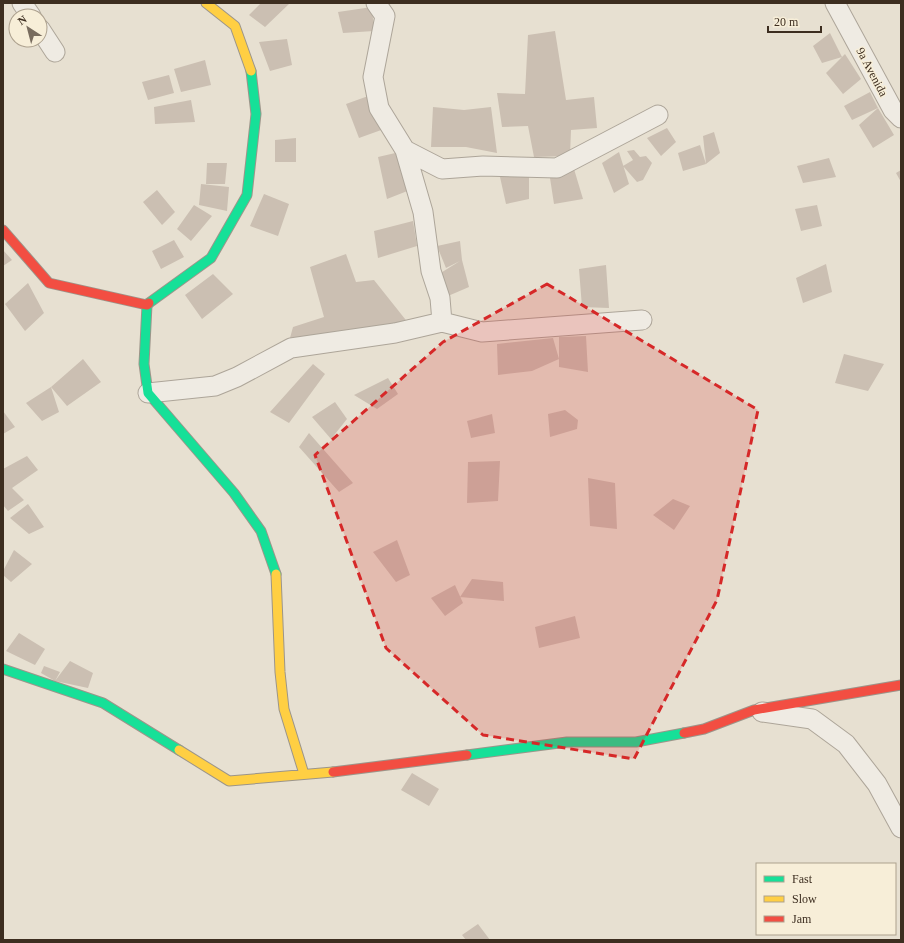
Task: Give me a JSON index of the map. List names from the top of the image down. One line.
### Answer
{"streets":{"street":["9a Avenida"]},"legend":["Fast","Slow","Jam"],"scale_bar":"20 m","north":"top left"}
